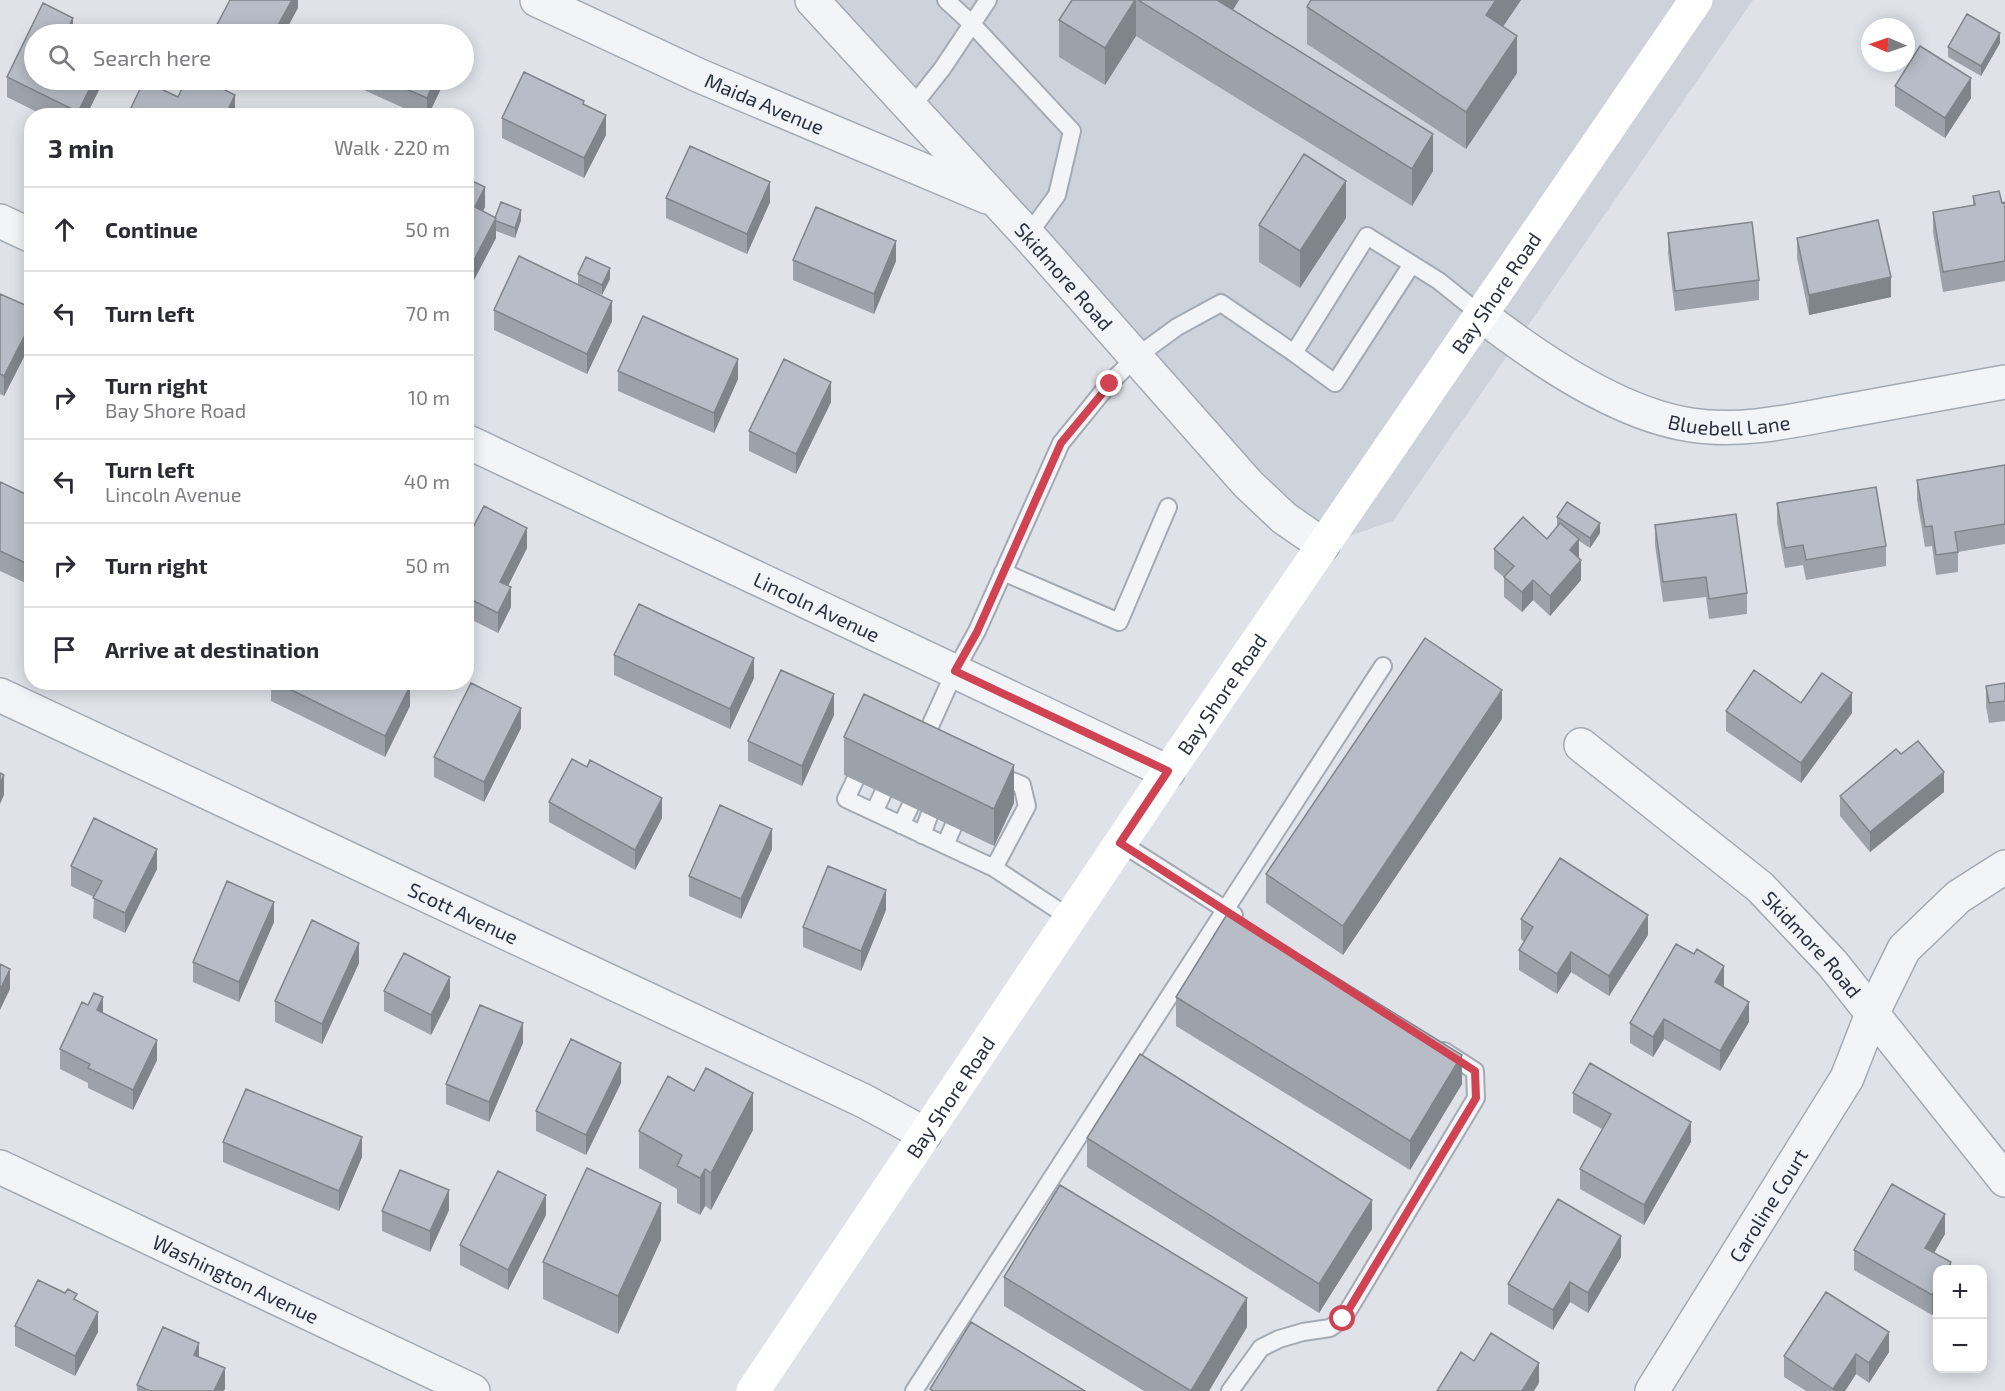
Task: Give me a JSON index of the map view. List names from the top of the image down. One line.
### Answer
{"streets":{"main road":["Bay Shore Road"],"street":["Maida Avenue","Skidmore Road","Bluebell Lane","Lincoln Avenue","Scott Avenue","Caroline Court","Washington Avenue"]},"crossings":[["Maida Avenue","Skidmore Road"],["Skidmore Road","Bay Shore Road"],["Skidmore Road","Caroline Court"],["Bay Shore Road","Bluebell Lane"],["Bay Shore Road","Lincoln Avenue"],["Bay Shore Road","Scott Avenue"]],"north":"left","page":{"search":"Search here","heading":["3 min","Walk · 220 m"],"list":[["Continue","50 m"],["Turn left","70 m"],["Turn right","Bay Shore Road","10 m"],["Turn left","Lincoln Avenue","40 m"],["Turn right","50 m"],"Arrive at destination"],"map_buttons":["+","−"]}}
